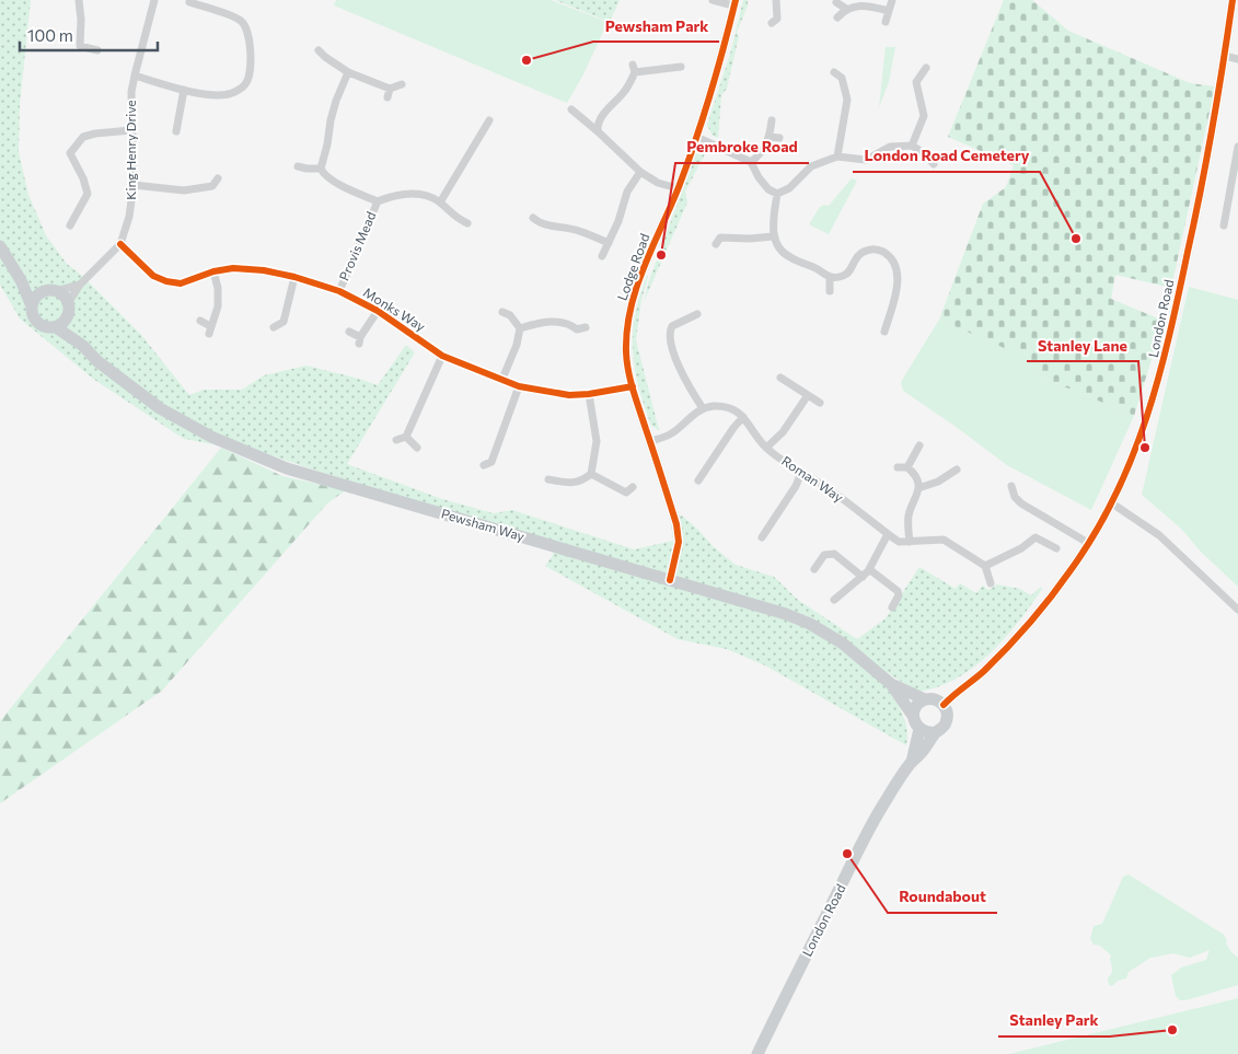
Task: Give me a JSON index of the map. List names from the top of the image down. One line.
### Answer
{"streets":{"main road":["London Road","Pewsham Way"],"street":["King Henry Drive","Provis Mead","Lodge Road","Monks Way","Roman Way"]},"crossings":[["King Henry Drive","Monks Way"],["King Henry Drive","Pewsham Way"],["Provis Mead","Monks Way"],["Lodge Road","Monks Way"],["Lodge Road","Pewsham Way"],["London Road","Pewsham Way"]],"places":["Pewsham Park","London Road Cemetery","Pembroke Road","Stanley Lane","Roundabout","Stanley Park"],"scale_bar":"100 m"}
